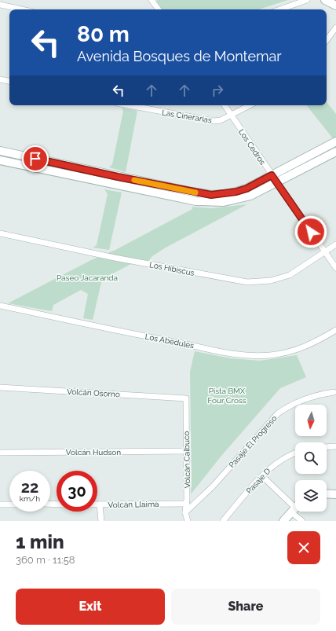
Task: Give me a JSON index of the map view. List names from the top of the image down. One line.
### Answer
{"streets":{"street":["Las Cinerarias","Los Cedros","Los Hibiscus","Los Abedules","Volcán Osorno","Pasaje El Progreso","Volcán Hudson","Volcán Calbuco","Pasaje D","Volcán Llaima"]},"crossings":[["Las Cinerarias","Los Cedros"],["Los Cedros","Los Hibiscus"],["Volcán Osorno","Volcán Calbuco"],["Pasaje El Progreso","Volcán Calbuco"],["Volcán Hudson","Volcán Calbuco"],["Volcán Calbuco","Volcán Llaima"]],"parks":["Paseo Jacaranda","Pista BMX Four Cross"],"north":"bottom","page":{"turn":["80 m","Avenida Bosques de Montemar"],"speed":"22 km/h","limit":"30","heading":["1 min","360 m · 11:58"],"buttons":["Exit","Share"]}}
